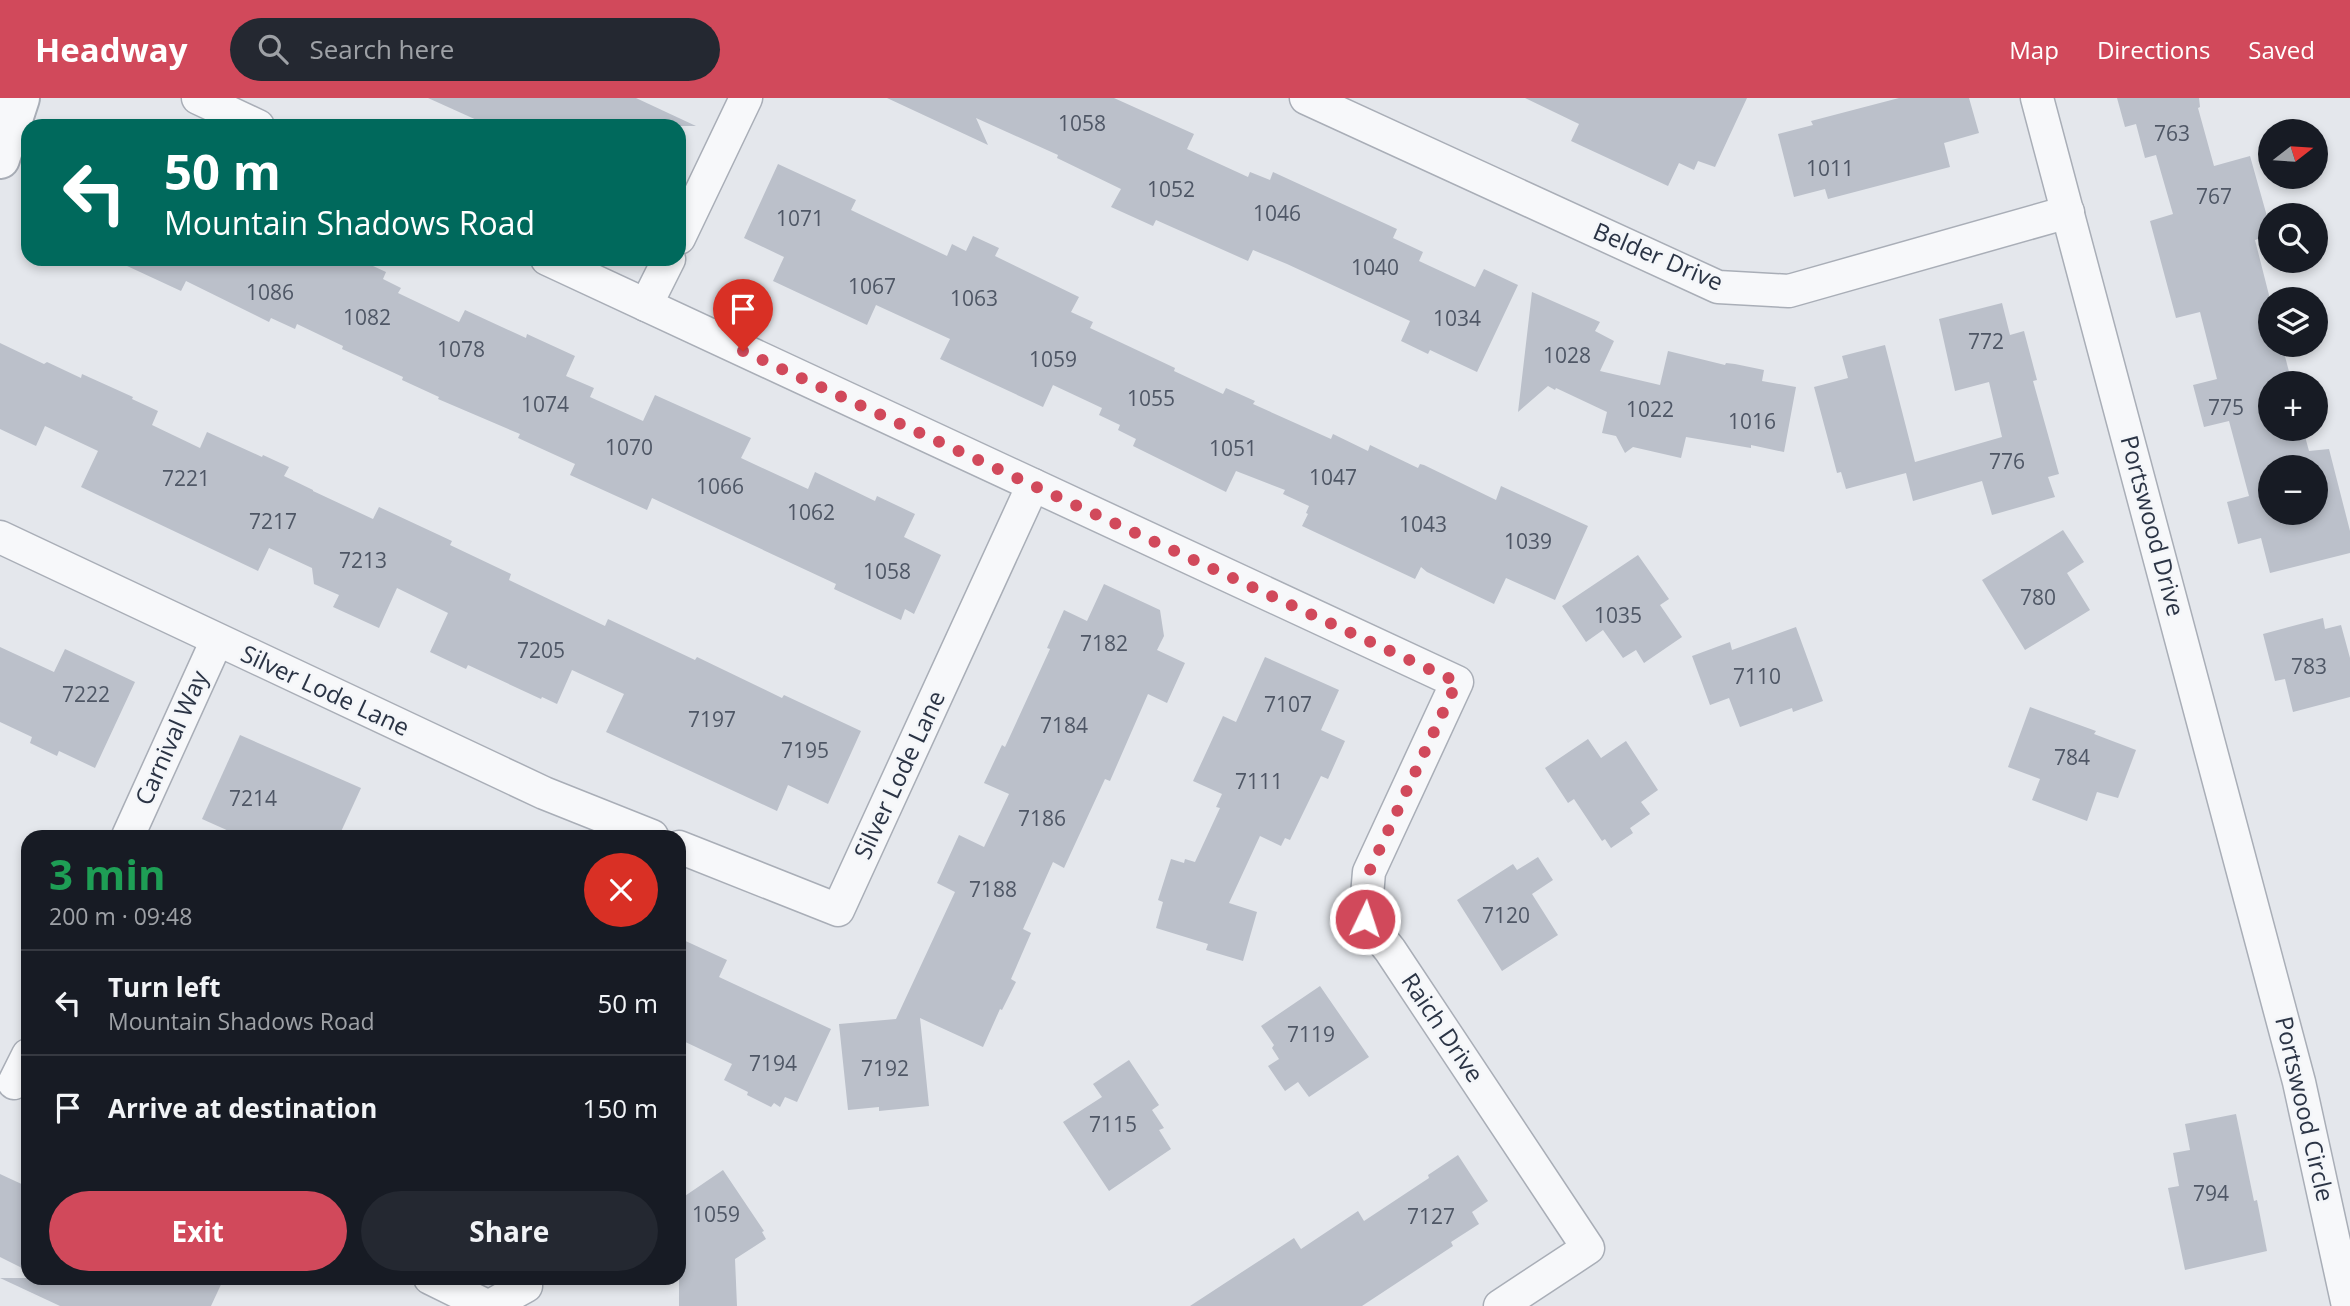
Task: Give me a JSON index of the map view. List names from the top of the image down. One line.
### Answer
{"streets":{"street":["Belder Drive","Portswood Drive","Silver Lode Lane","Carnival Way","Raich Drive","Portswood Circle"]},"crossings":[["Belder Drive","Portswood Drive"],["Portswood Drive","Portswood Circle"],["Silver Lode Lane","Carnival Way"],["Silver Lode Lane","Raich Drive"]],"house_numbers":["1058","763","1011","1052","767","1046","1071","1040","1067","1086","1063","1082","1034","772","1078","1028","1059","1055","1074","775","1022","1016","1070","1051","776","1047","7221","1066","1062","7217","1043","1039","7213","1058","780","1035","7182","7205","783","7110","7222","7107","7197","7184","7195","784","7111","7214","7186","7188","7120","7119","7194","7192","7115","794","1059","7127"],"north":"right","page":{"header":"Headway","search":"Search here","nav":["Map","Directions","Saved"],"map_buttons":["+","−"],"turn":["50 m","Mountain Shadows Road"],"heading":["3 min","200 m · 09:48"],"list":[{"name":"Turn left","note":"Mountain Shadows Road","value":"50 m"},{"name":"Arrive at destination","value":"150 m"}],"buttons":["Exit","Share"]}}
